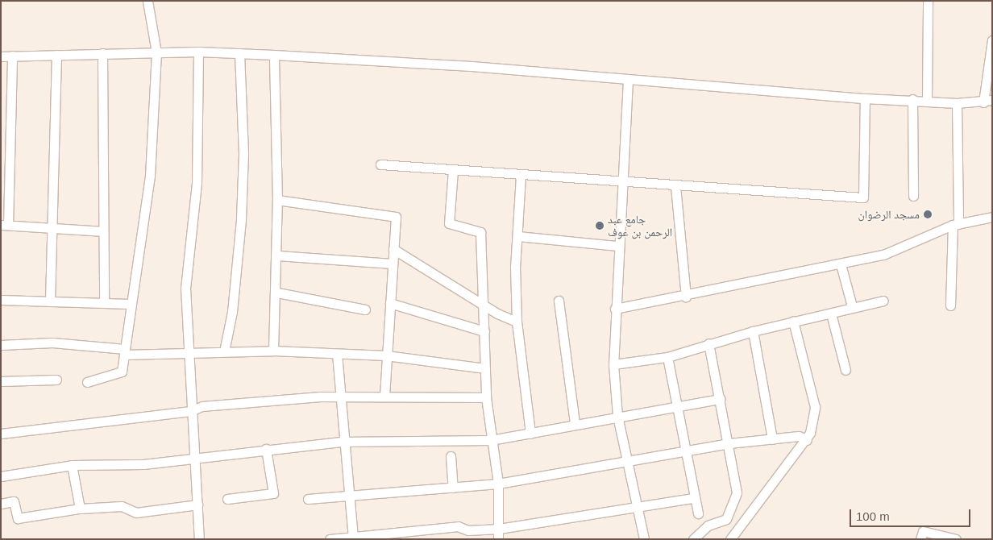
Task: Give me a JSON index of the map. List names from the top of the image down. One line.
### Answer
{"places":["مسجد الرضوان","جامع عبد الرحمن بن عوف"],"scale_bar":"100 m"}
